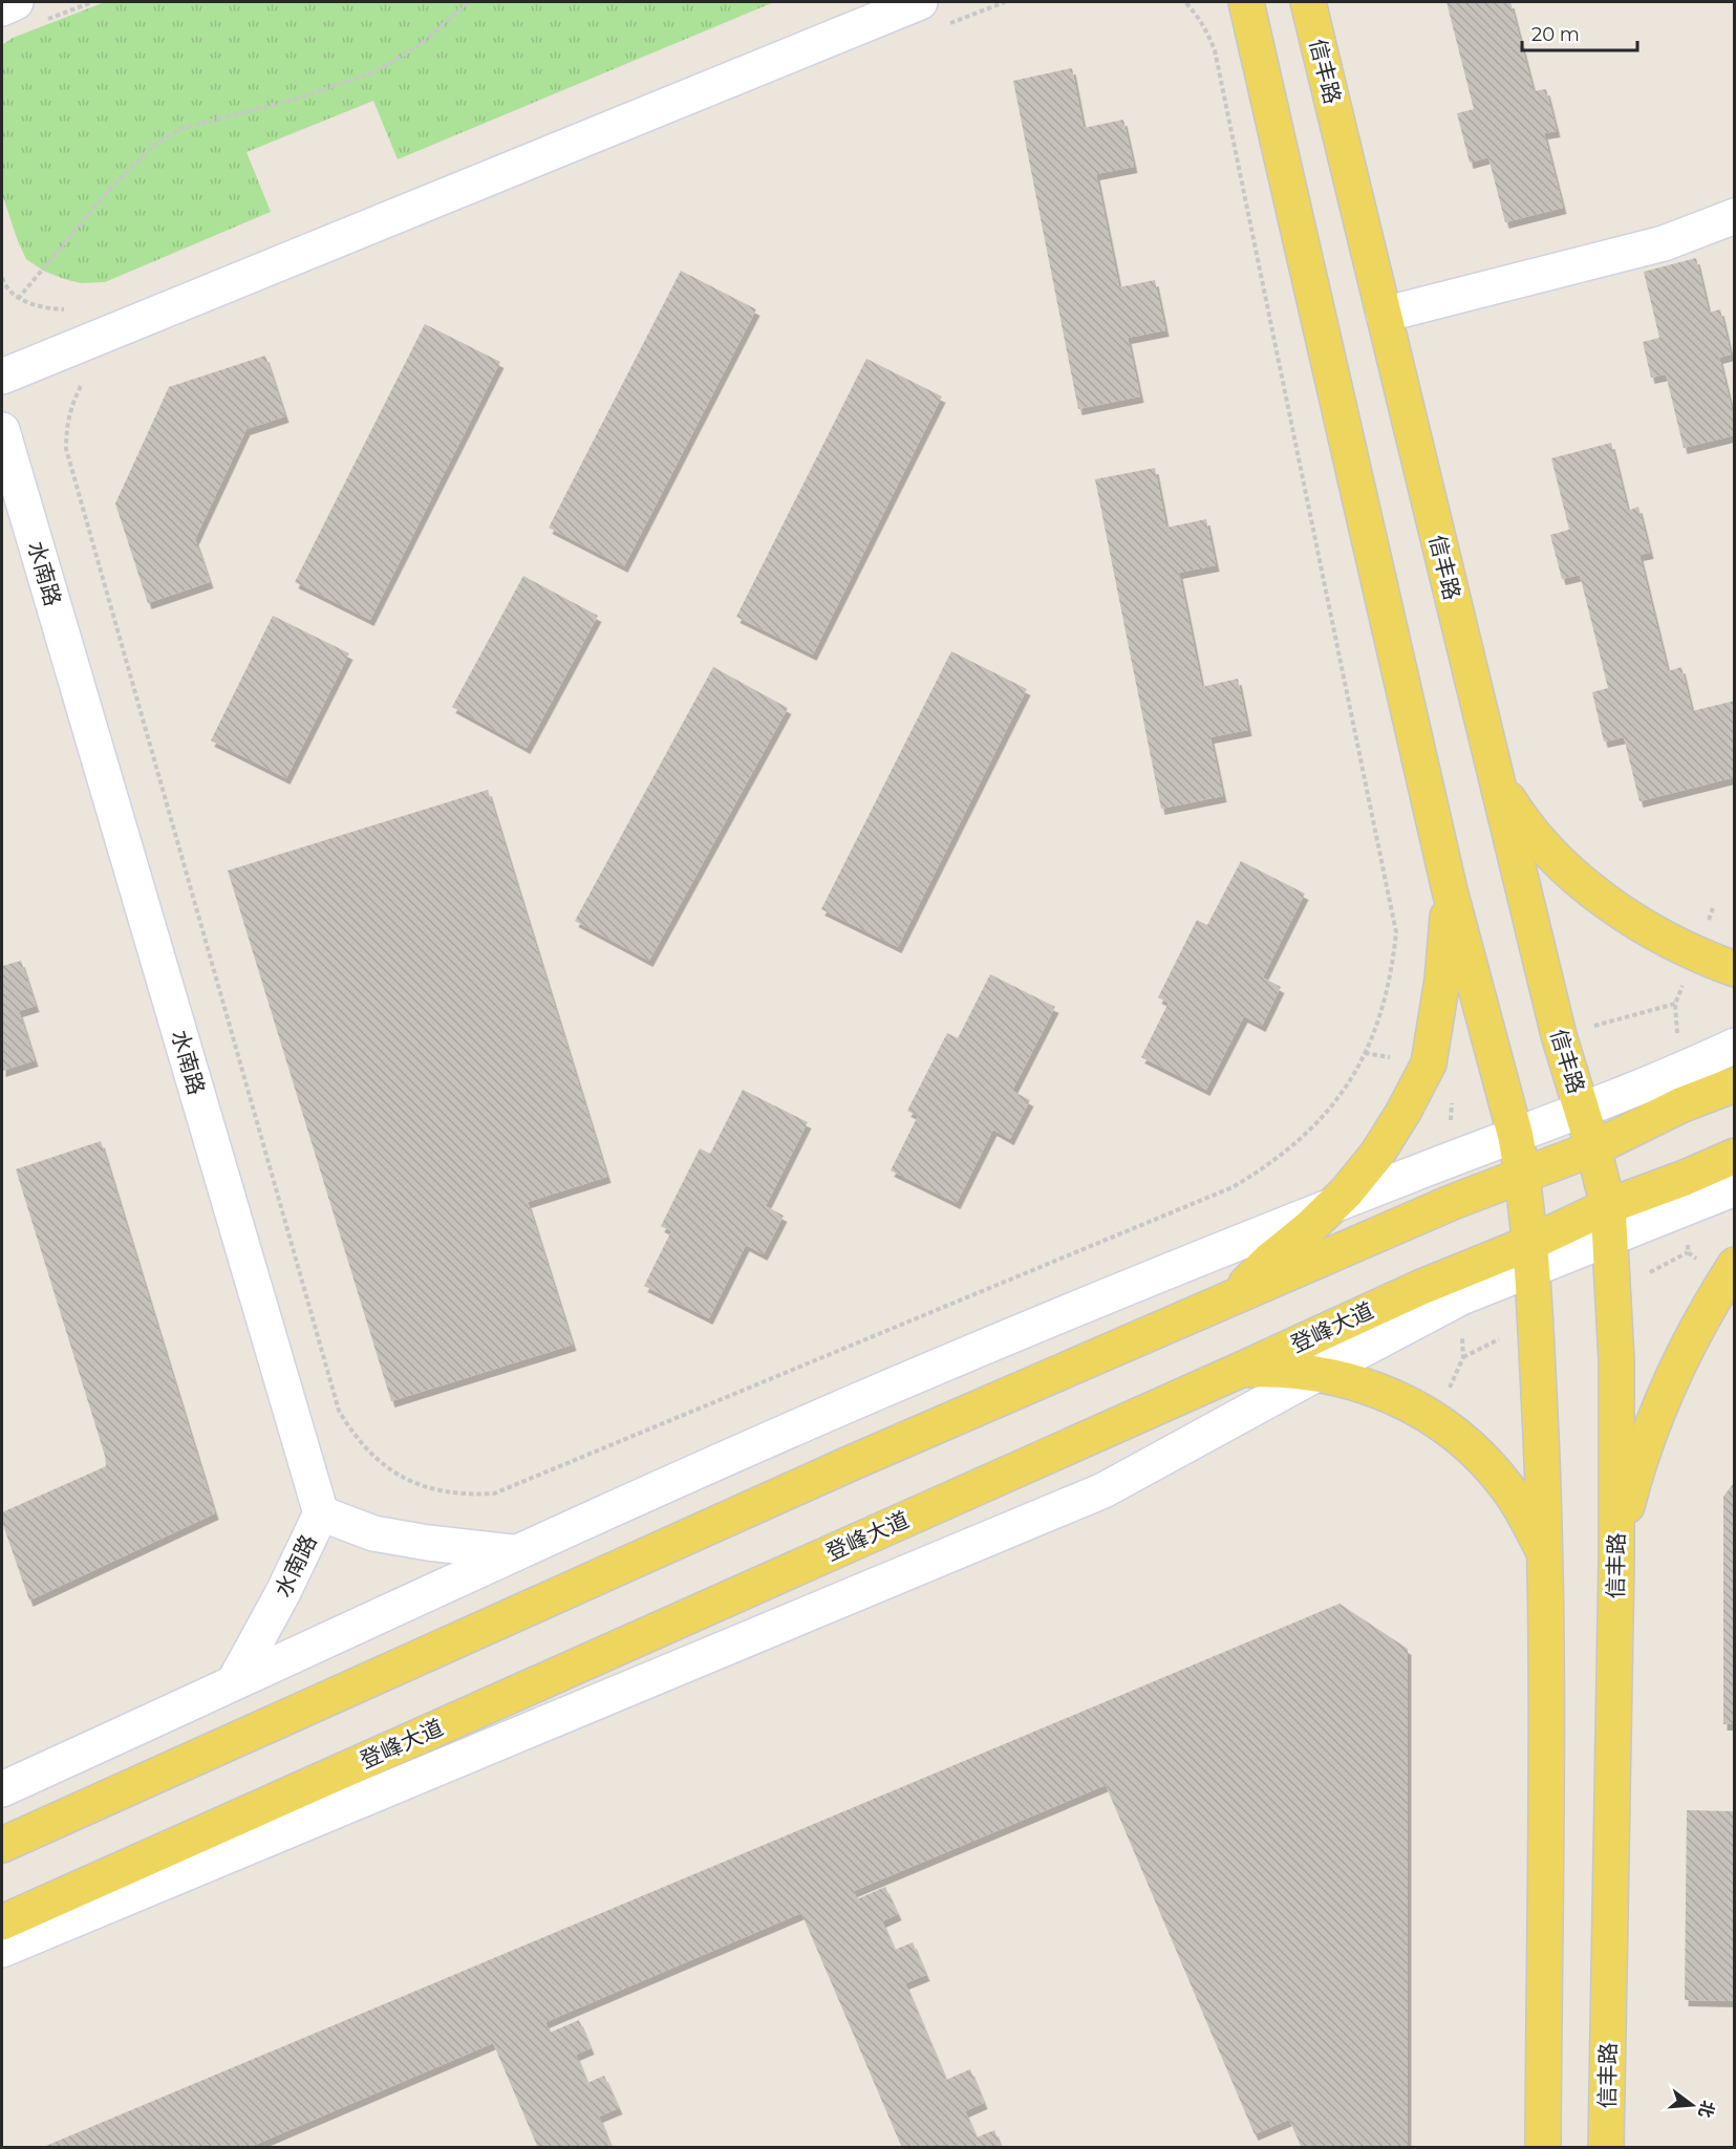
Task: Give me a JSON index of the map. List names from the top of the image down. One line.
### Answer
{"streets":{"main road":["信丰路","登峰大道"],"street":["水南路"]},"scale_bar":"20 m","north":"right"}
